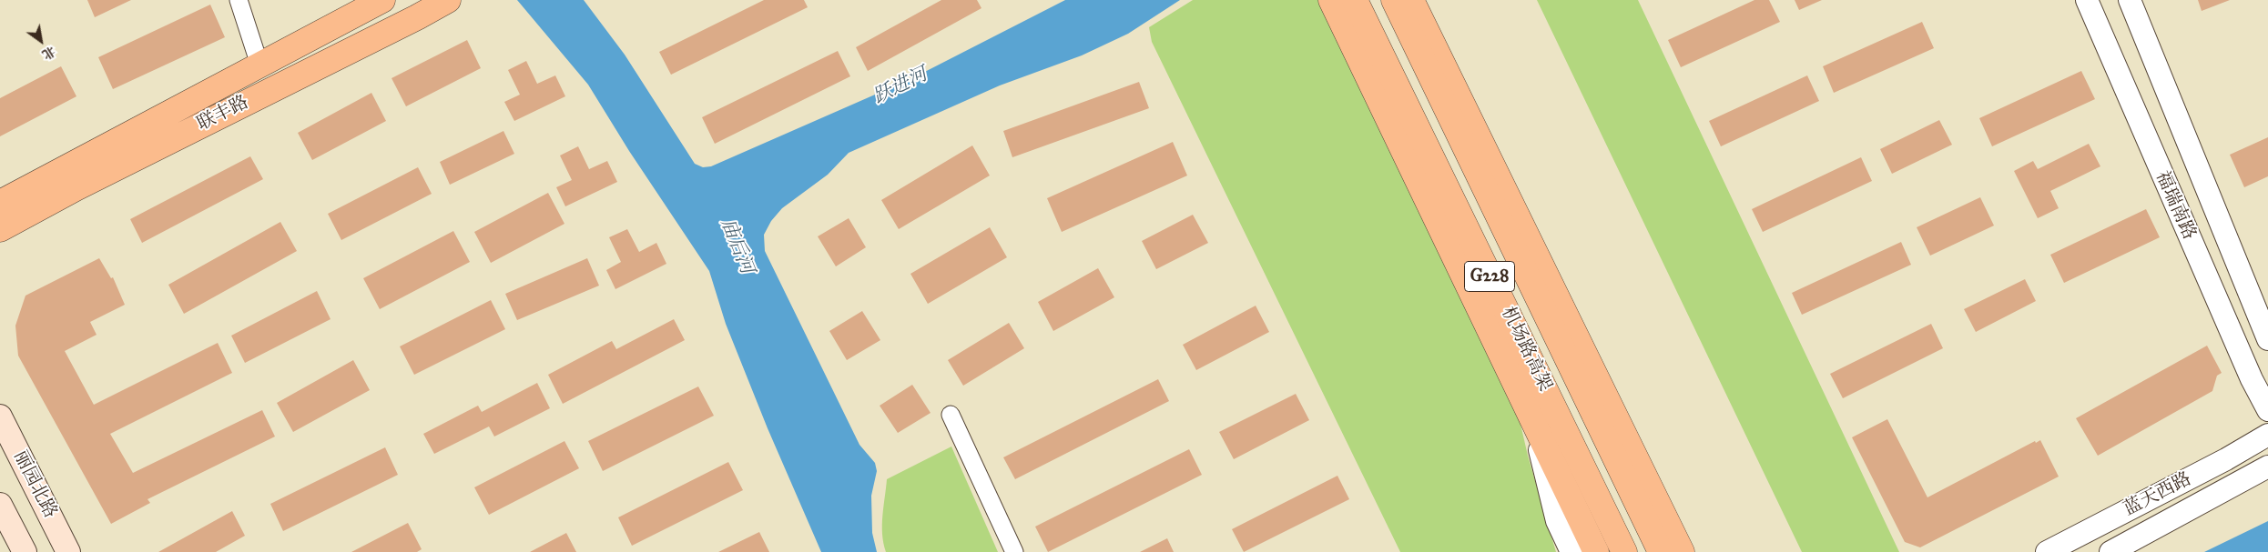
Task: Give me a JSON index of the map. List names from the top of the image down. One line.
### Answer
{"streets":{"main road":["联丰路","G228","机场路高架","丽园北路"],"street":["福瑞南路","蓝天西路"]},"water":["跃进河","庙后河"],"north":"bottom right"}
